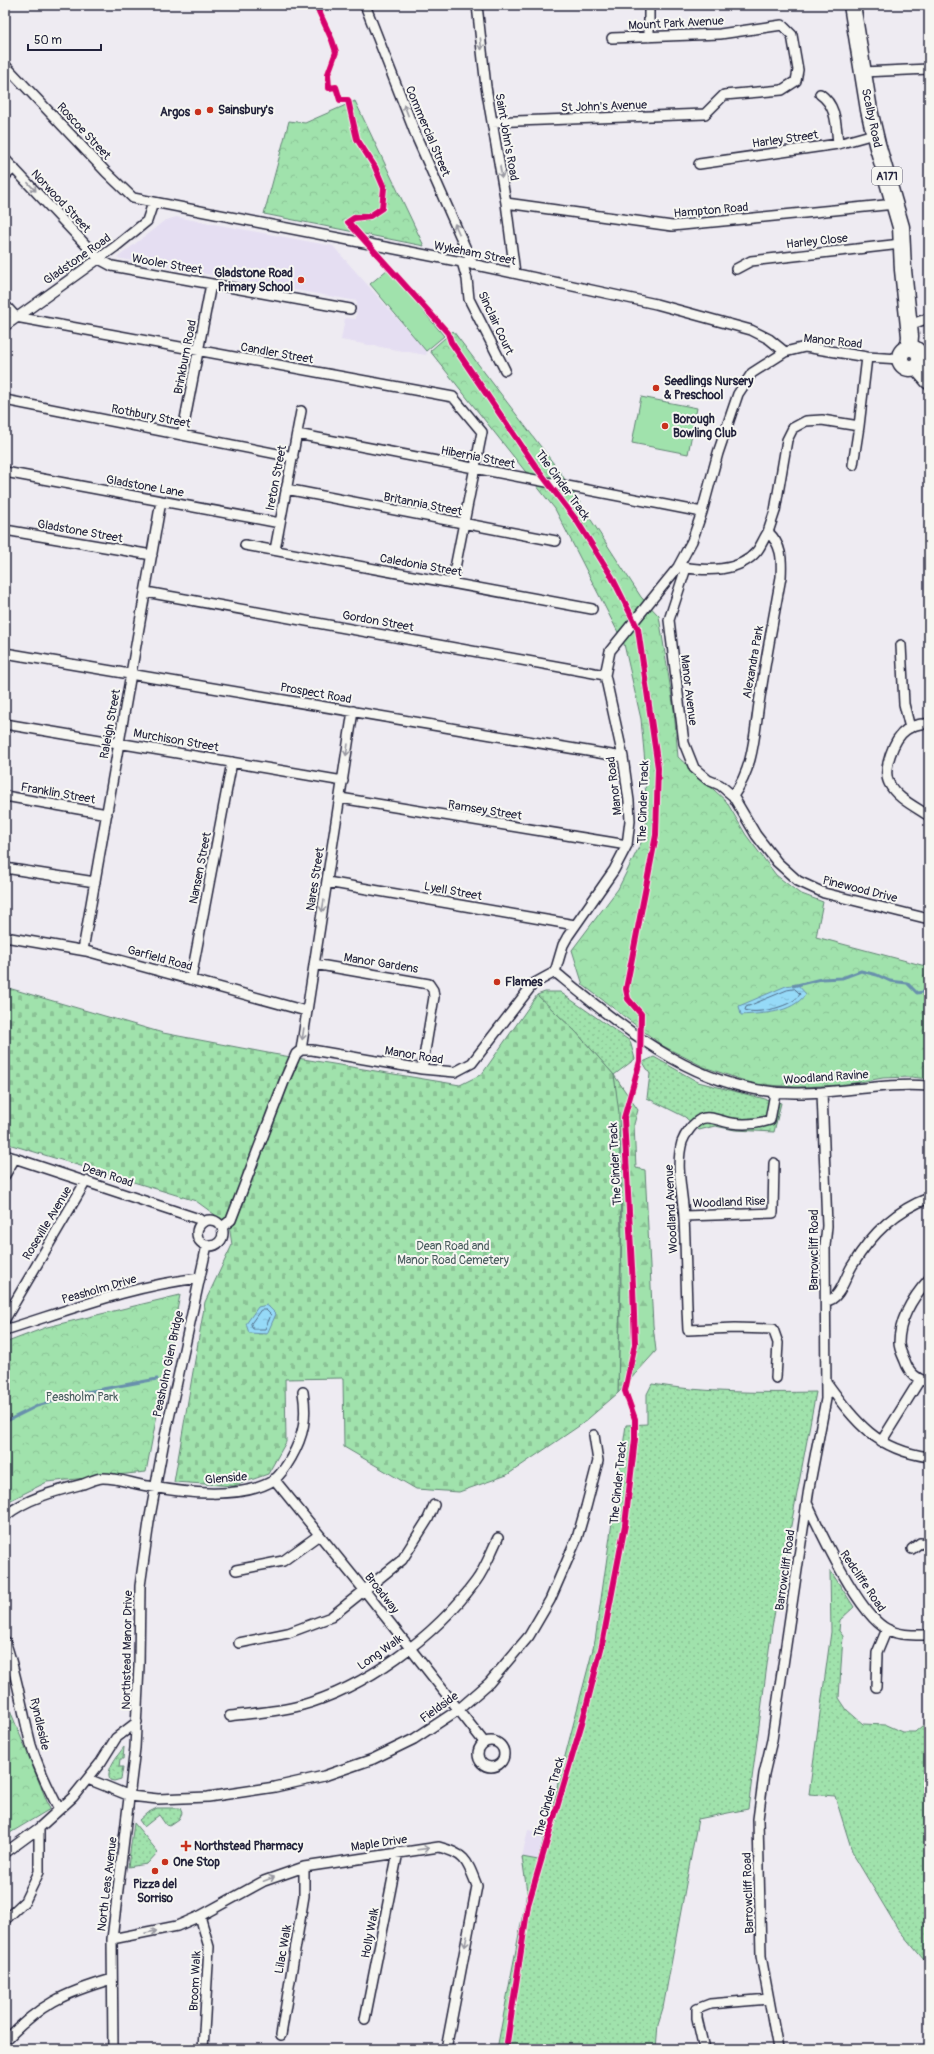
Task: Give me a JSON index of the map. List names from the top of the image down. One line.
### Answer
{"streets":{"highway":["Scalby Road","A171"],"street":["Mount Park Avenue","St John's Avenue","Roscoe Street","Commercial Street","Saint John's Road","Harley Street","Norwood Street","Hampton Road","Harley Close","Wykeham Street","Gladstone Road","Wooler Street","Sinclair Court","Manor Road","Candler Street","Brinkburn Road","Rothbury Street","Hibernia Street","Ireton Street","Gladstone Lane","Britannia Street","Gladstone Street","Caledonia Street","Gordon Street","Alexandra Park","Manor Avenue","Prospect Road","Raleigh Street","Murchison Street","Franklin Street","Ramsey Street","Nansen Street","Nares Street","Pinewood Drive","Lyell Street","Garfield Road","Manor Gardens","Woodland Ravine","Dean Road","Woodland Rise","Woodland Avenue","Roseville Avenue","Barrowcliff Road","Peasholm Drive","Peasholm Glen Bridge","Glenside","Redcliffe Road","Broadway","Northstead Manor Drive","Long Walk","Fieldside","Ryndleside","Maple Drive","North Leas Avenue","Holly Walk","Lilac Walk","Broom Walk"],"cycle path":["The Cinder Track"]},"crossings":[["Mount Park Avenue","St John's Avenue"],["St John's Avenue","Saint John's Road"],["Scalby Road","Harley Street"],["Scalby Road","Hampton Road"],["Scalby Road","Harley Close"],["Scalby Road","Manor Road"],["Roscoe Street","Wykeham Street"],["Roscoe Street","Gladstone Road"],["Commercial Street","Wykeham Street"],["Saint John's Road","Hampton Road"],["Saint John's Road","Wykeham Street"],["Norwood Street","Gladstone Road"],["Norwood Street","Wooler Street"],["Wykeham Street","Gladstone Road"],["Wykeham Street","Sinclair Court"],["Wykeham Street","Manor Road"],["Gladstone Road","Wooler Street"],["Gladstone Road","Candler Street"],["Wooler Street","Brinkburn Road"],["Manor Road","Hibernia Street"],["Manor Road","Gordon Street"],["Manor Road","Manor Avenue"],["Manor Road","Prospect Road"],["Manor Road","Ramsey Street"],["Manor Road","Nares Street"],["Manor Road","Lyell Street"],["Manor Road","Manor Gardens"],["Manor Road","Woodland Ravine"],["Candler Street","Brinkburn Road"],["Candler Street","Hibernia Street"],["Candler Street","Britannia Street"],["Candler Street","Caledonia Street"],["Brinkburn Road","Rothbury Street"],["Rothbury Street","Ireton Street"],["Hibernia Street","Ireton Street"],["Ireton Street","Gladstone Lane"],["Ireton Street","Britannia Street"],["Ireton Street","Caledonia Street"],["Gladstone Lane","Raleigh Street"],["Gladstone Street","Raleigh Street"],["Gordon Street","Raleigh Street"],["Alexandra Park","Manor Avenue"],["Alexandra Park","Pinewood Drive"],["Manor Avenue","Pinewood Drive"],["Prospect Road","Raleigh Street"],["Prospect Road","Nares Street"],["Raleigh Street","Murchison Street"],["Raleigh Street","Franklin Street"],["Raleigh Street","Garfield Road"],["Murchison Street","Nansen Street"],["Murchison Street","Nares Street"],["Ramsey Street","Nares Street"],["Nansen Street","Garfield Road"],["Nares Street","Lyell Street"],["Nares Street","Garfield Road"],["Nares Street","Manor Gardens"],["Woodland Ravine","Woodland Avenue"],["Woodland Ravine","Barrowcliff Road"],["Dean Road","Roseville Avenue"],["Dean Road","Peasholm Glen Bridge"],["Woodland Rise","Woodland Avenue"],["Barrowcliff Road","Redcliffe Road"],["Peasholm Drive","Peasholm Glen Bridge"],["Peasholm Glen Bridge","Glenside"],["Peasholm Glen Bridge","Northstead Manor Drive"],["Glenside","Broadway"],["Glenside","Northstead Manor Drive"],["Broadway","Long Walk"],["Broadway","Fieldside"],["Northstead Manor Drive","Fieldside"],["Northstead Manor Drive","Ryndleside"],["Northstead Manor Drive","North Leas Avenue"],["Fieldside","North Leas Avenue"],["Maple Drive","North Leas Avenue"],["Maple Drive","Holly Walk"],["Maple Drive","Lilac Walk"],["Maple Drive","Broom Walk"]],"one_way":["Commercial Street","Saint John's Road","Norwood Street","Nares Street"],"parks":["Dean Road and Manor Road Cemetery","Peasholm Park"],"places":{"other":["Sainsbury's","Argos","Gladstone Road Primary School","Seedlings Nursery & Preschool","Borough Bowling Club","Flames","One Stop","Pizza del Sorriso"],"health":["Northstead Pharmacy"]},"scale_bar":"50 m"}
